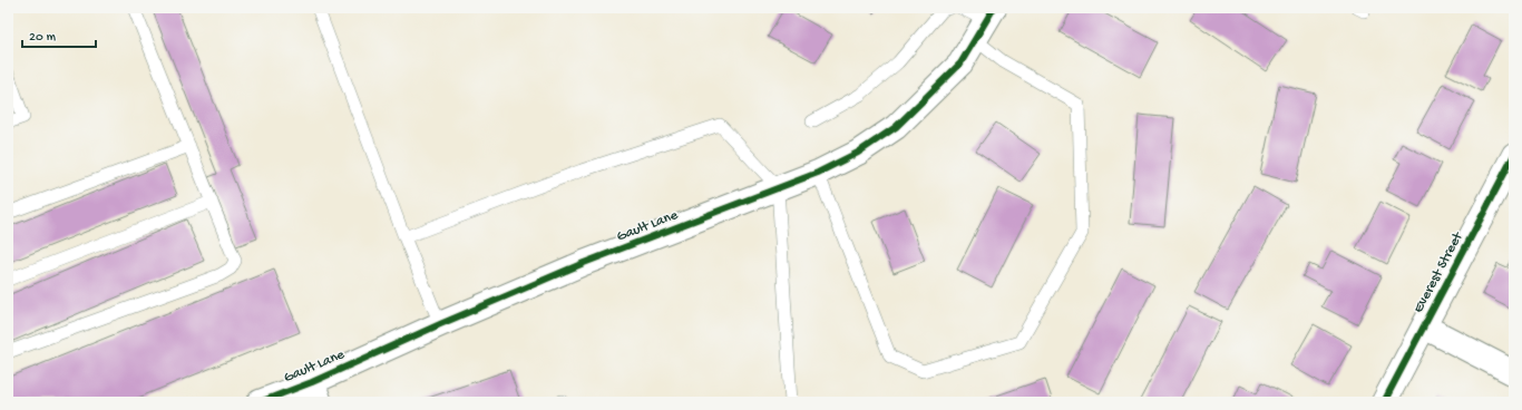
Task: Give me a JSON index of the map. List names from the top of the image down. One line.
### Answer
{"streets":{"street":["Gault Lane","Everest Street"]},"scale_bar":"20 m"}
